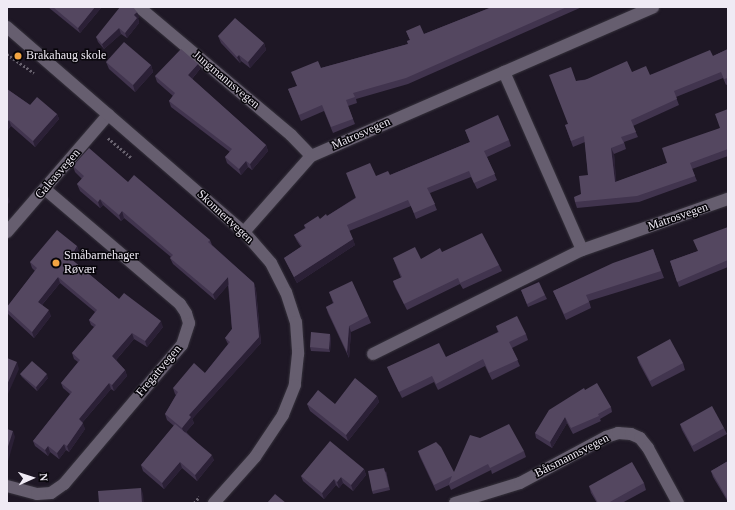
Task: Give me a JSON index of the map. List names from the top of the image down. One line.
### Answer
{"streets":{"street":["Jungmannsvegen","Matrosvegen","Galeasvegen","Skonnertvegen","Fregattvegen","Båtsmannsvegen"]},"crossings":[["Jungmannsvegen","Matrosvegen"],["Matrosvegen","Skonnertvegen"],["Galeasvegen","Skonnertvegen"],["Galeasvegen","Fregattvegen"]],"places":["Brakahaug skole","Småbarnehager Røvær"],"north":"right"}
